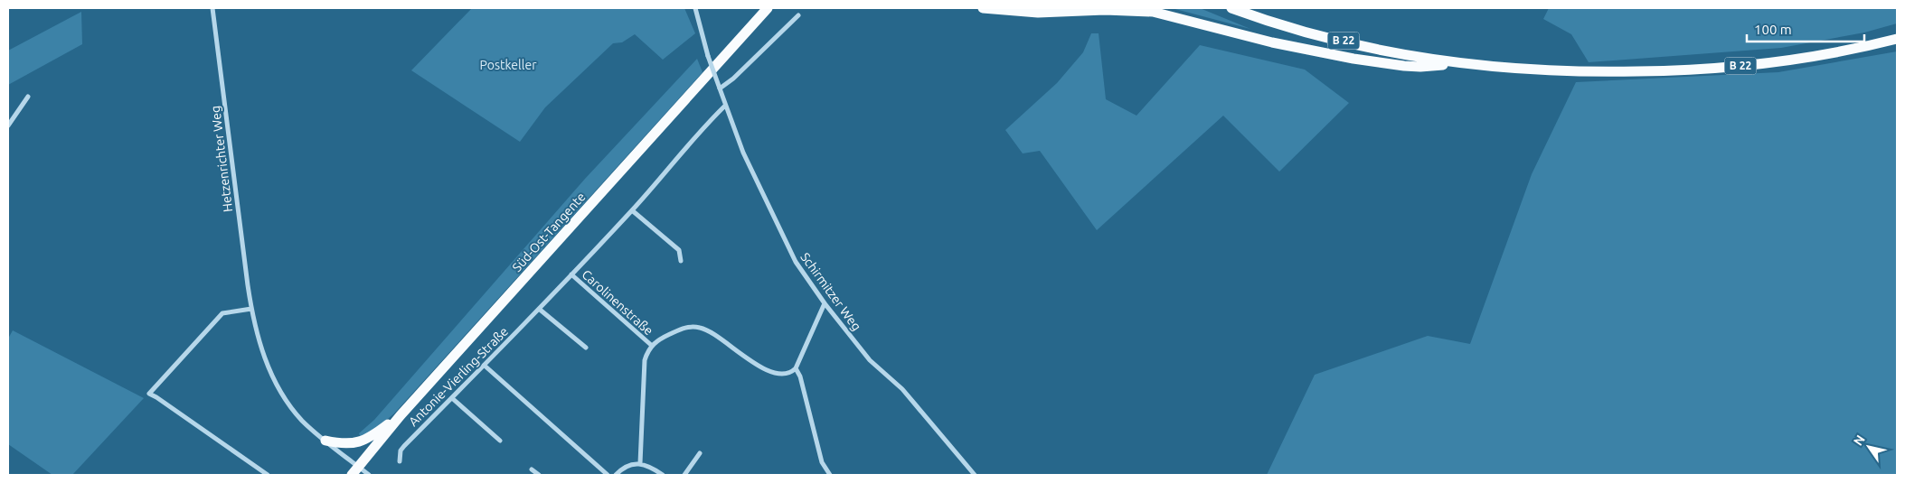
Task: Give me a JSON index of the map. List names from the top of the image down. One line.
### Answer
{"streets":{"main road":["B 22","Süd-Ost-Tangente"],"street":["Hetzenrichter Weg","Schirmitzer Weg","Carolinenstraße","Antonie-Vierling-Straße"]},"crossings":[["Hetzenrichter Weg","Süd-Ost-Tangente"],["Schirmitzer Weg","Antonie-Vierling-Straße"],["Carolinenstraße","Antonie-Vierling-Straße"]],"parks":["Postkeller"],"scale_bar":"100 m","north":"top left"}
